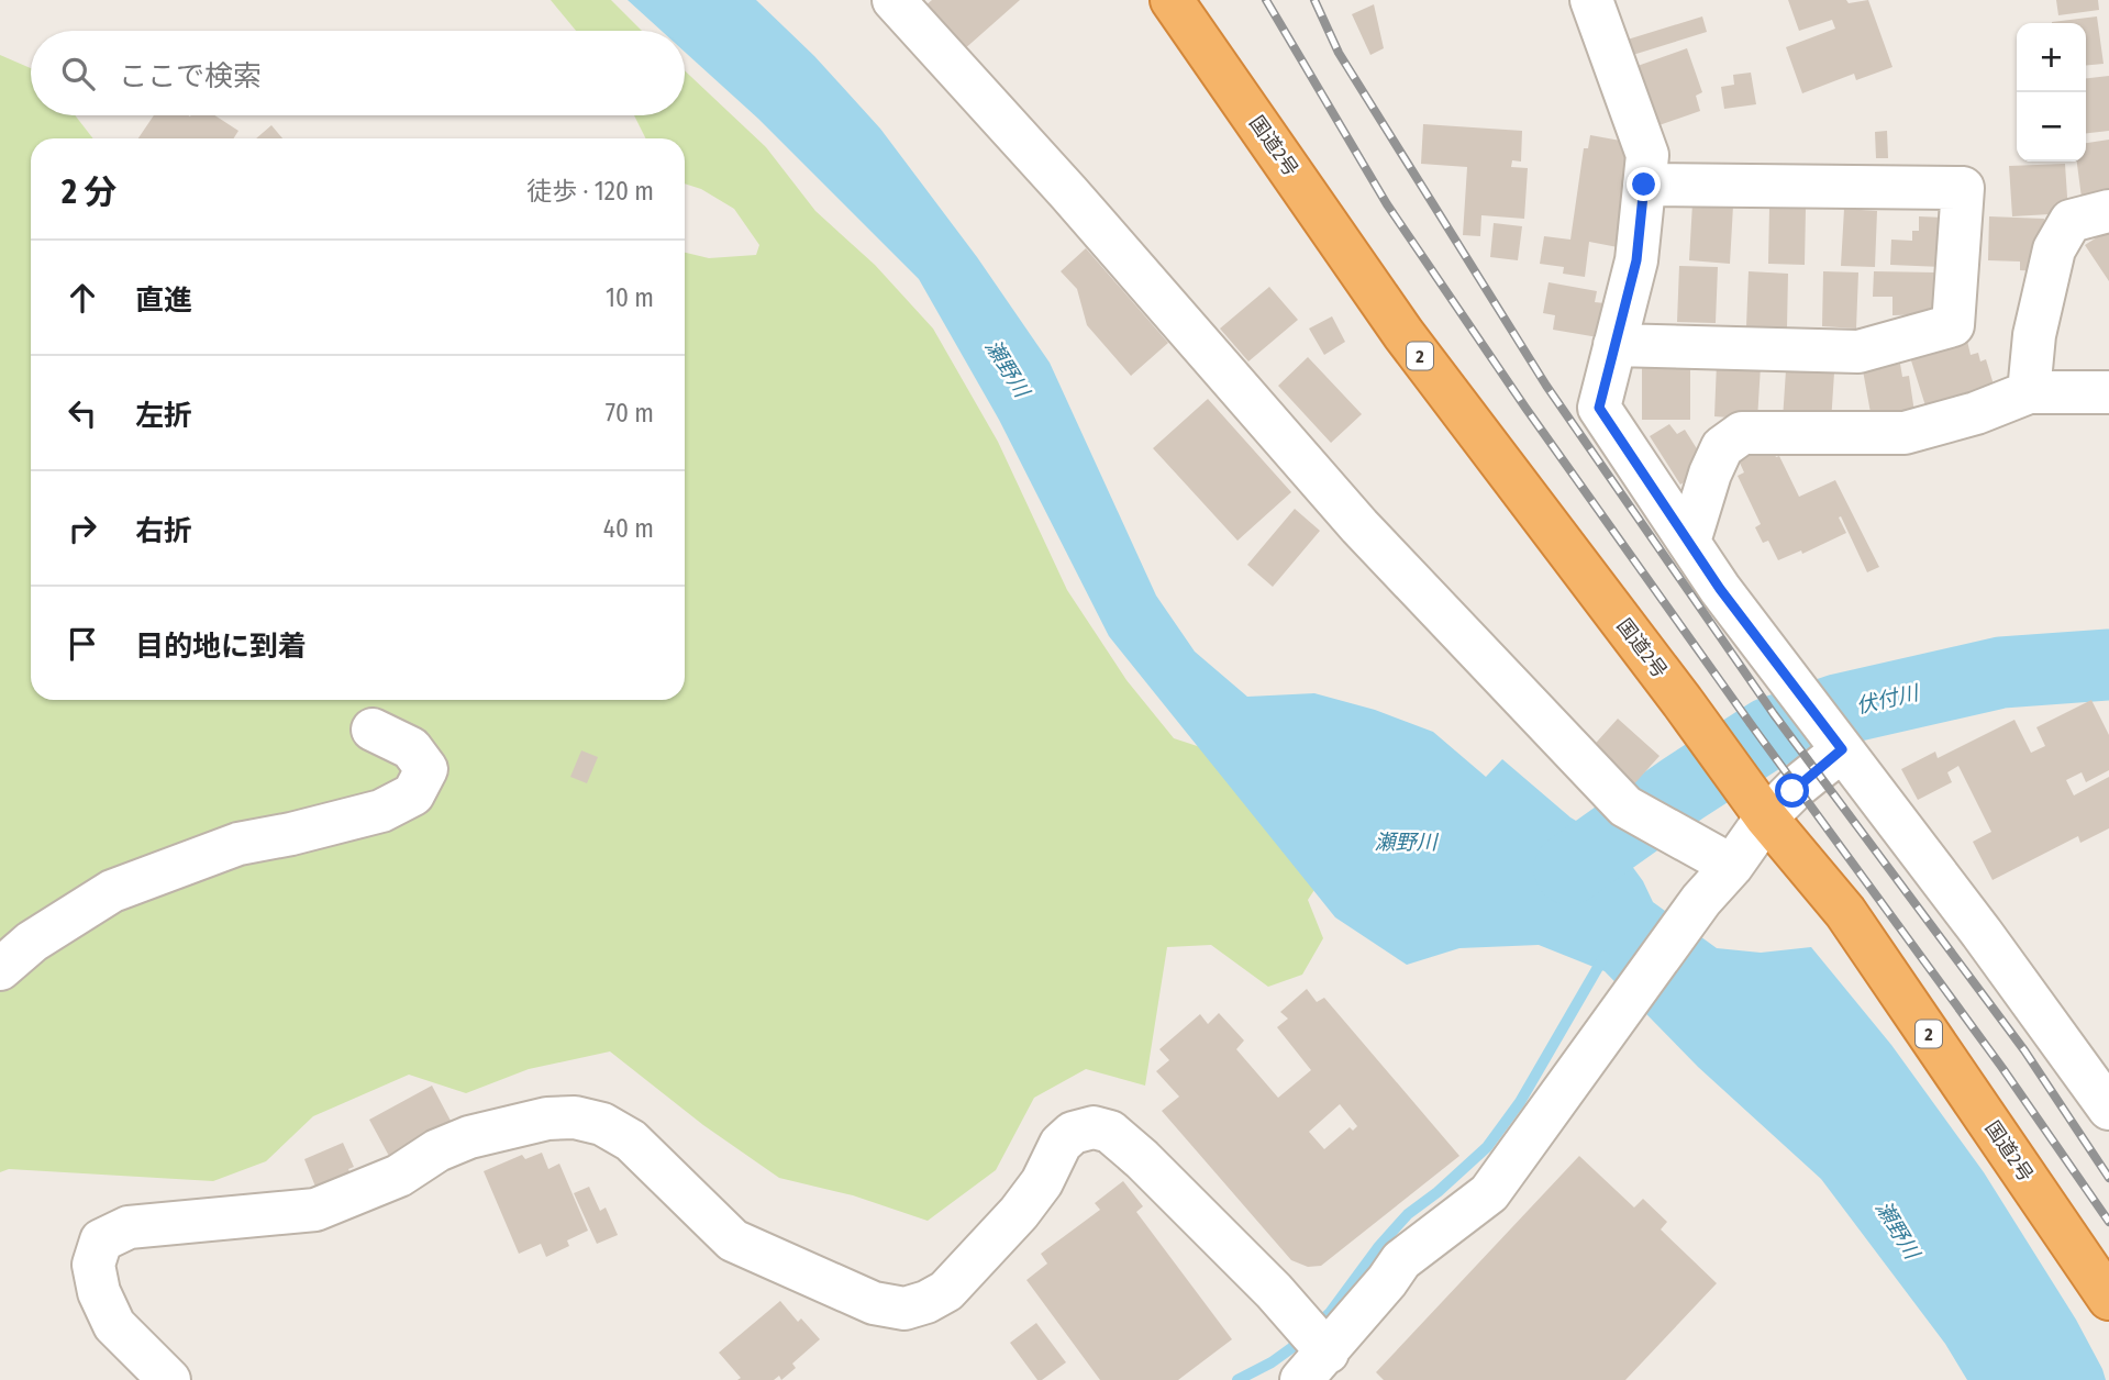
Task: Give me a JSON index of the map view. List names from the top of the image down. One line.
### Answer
{"streets":{"highway":["国道2号","2"]},"water":["瀬野川","伏付川"],"page":{"map_buttons":["+","−"],"search":"ここで検索","heading":["2 分","徒歩 · 120 m"],"list":[["直進","10 m"],["左折","70 m"],["右折","40 m"],"目的地に到着"]}}
